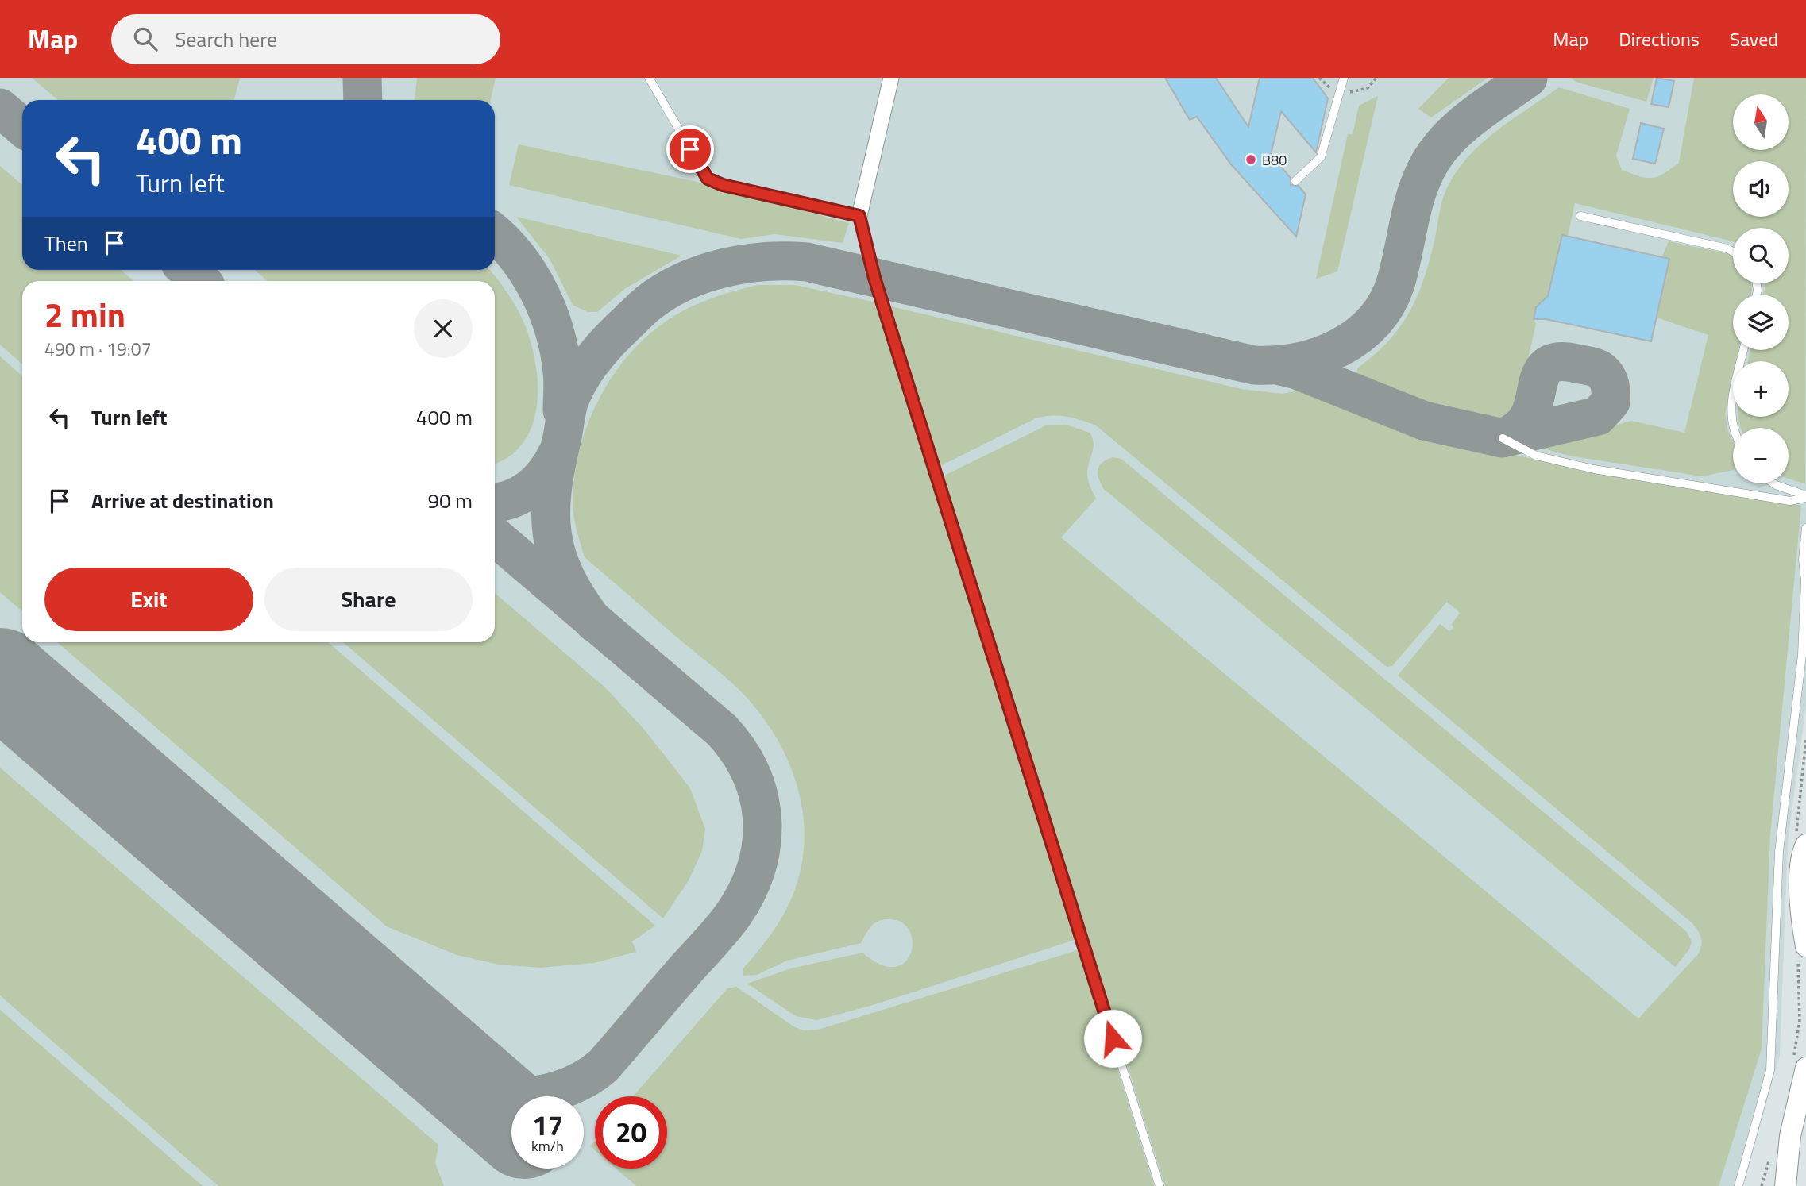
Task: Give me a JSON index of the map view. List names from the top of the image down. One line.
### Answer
{"places":["B80"],"north":"top","page":{"header":"Map","search":"Search here","nav":["Map","Directions","Saved"],"map_buttons":["+","−"],"turn":["400 m","Turn left"],"then":"Then","heading":["2 min","490 m · 19:07"],"list":[{"name":"Turn left","value":"400 m"},{"name":"Arrive at destination","value":"90 m"}],"buttons":["Exit","Share"],"speed":"17 km/h","limit":"20"}}
